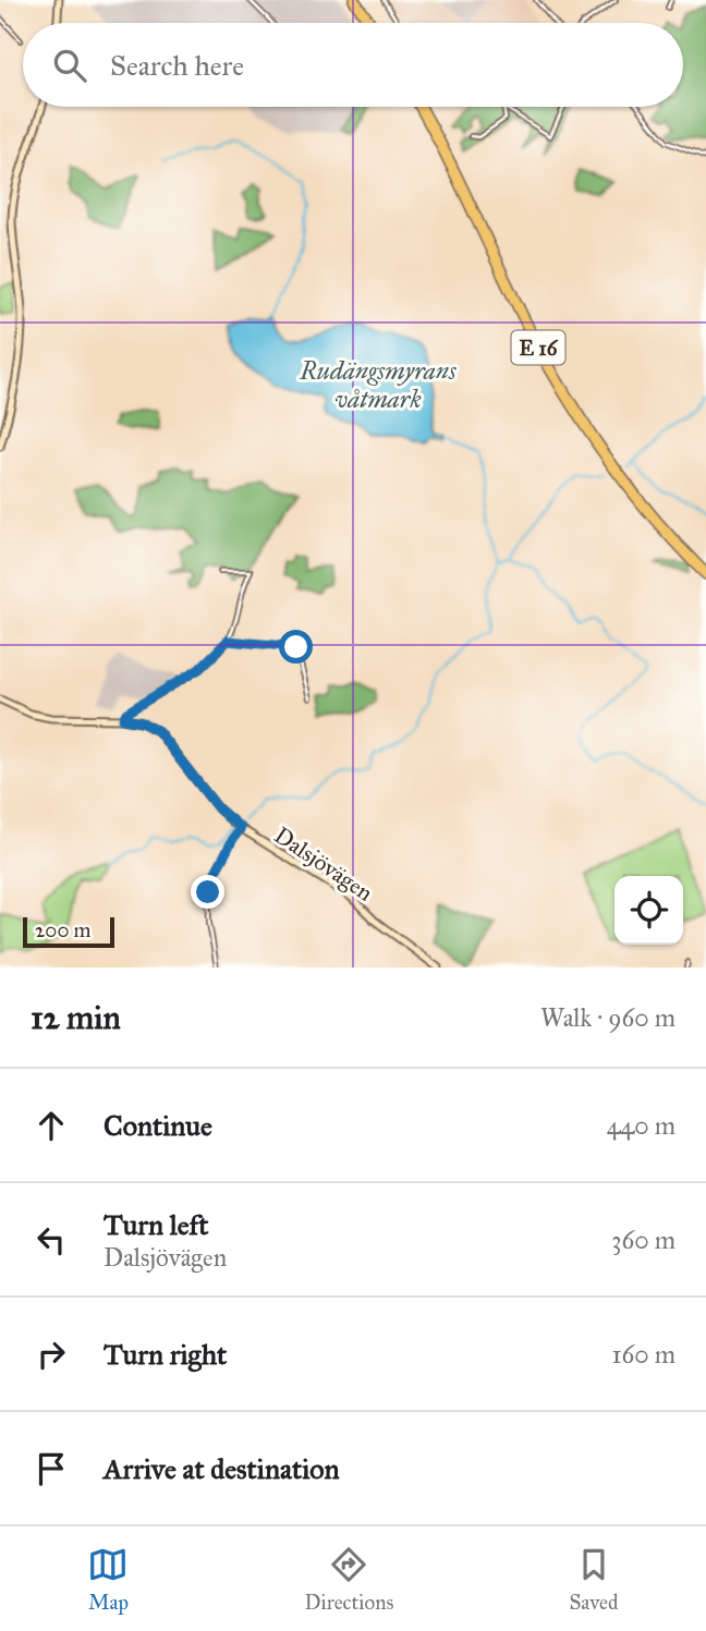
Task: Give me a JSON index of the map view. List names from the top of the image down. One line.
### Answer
{"streets":{"highway":["E 16"],"street":["Dalsjövägen"]},"water":["Rudängsmyrans våtmark"],"scale_bar":"200 m","page":{"search":"Search here","scale":"200 m","heading":["12 min","Walk · 960 m"],"list":[["Continue","440 m"],["Turn left","Dalsjövägen","360 m"],["Turn right","160 m"],"Arrive at destination"],"nav":["Map","Directions","Saved"]}}
